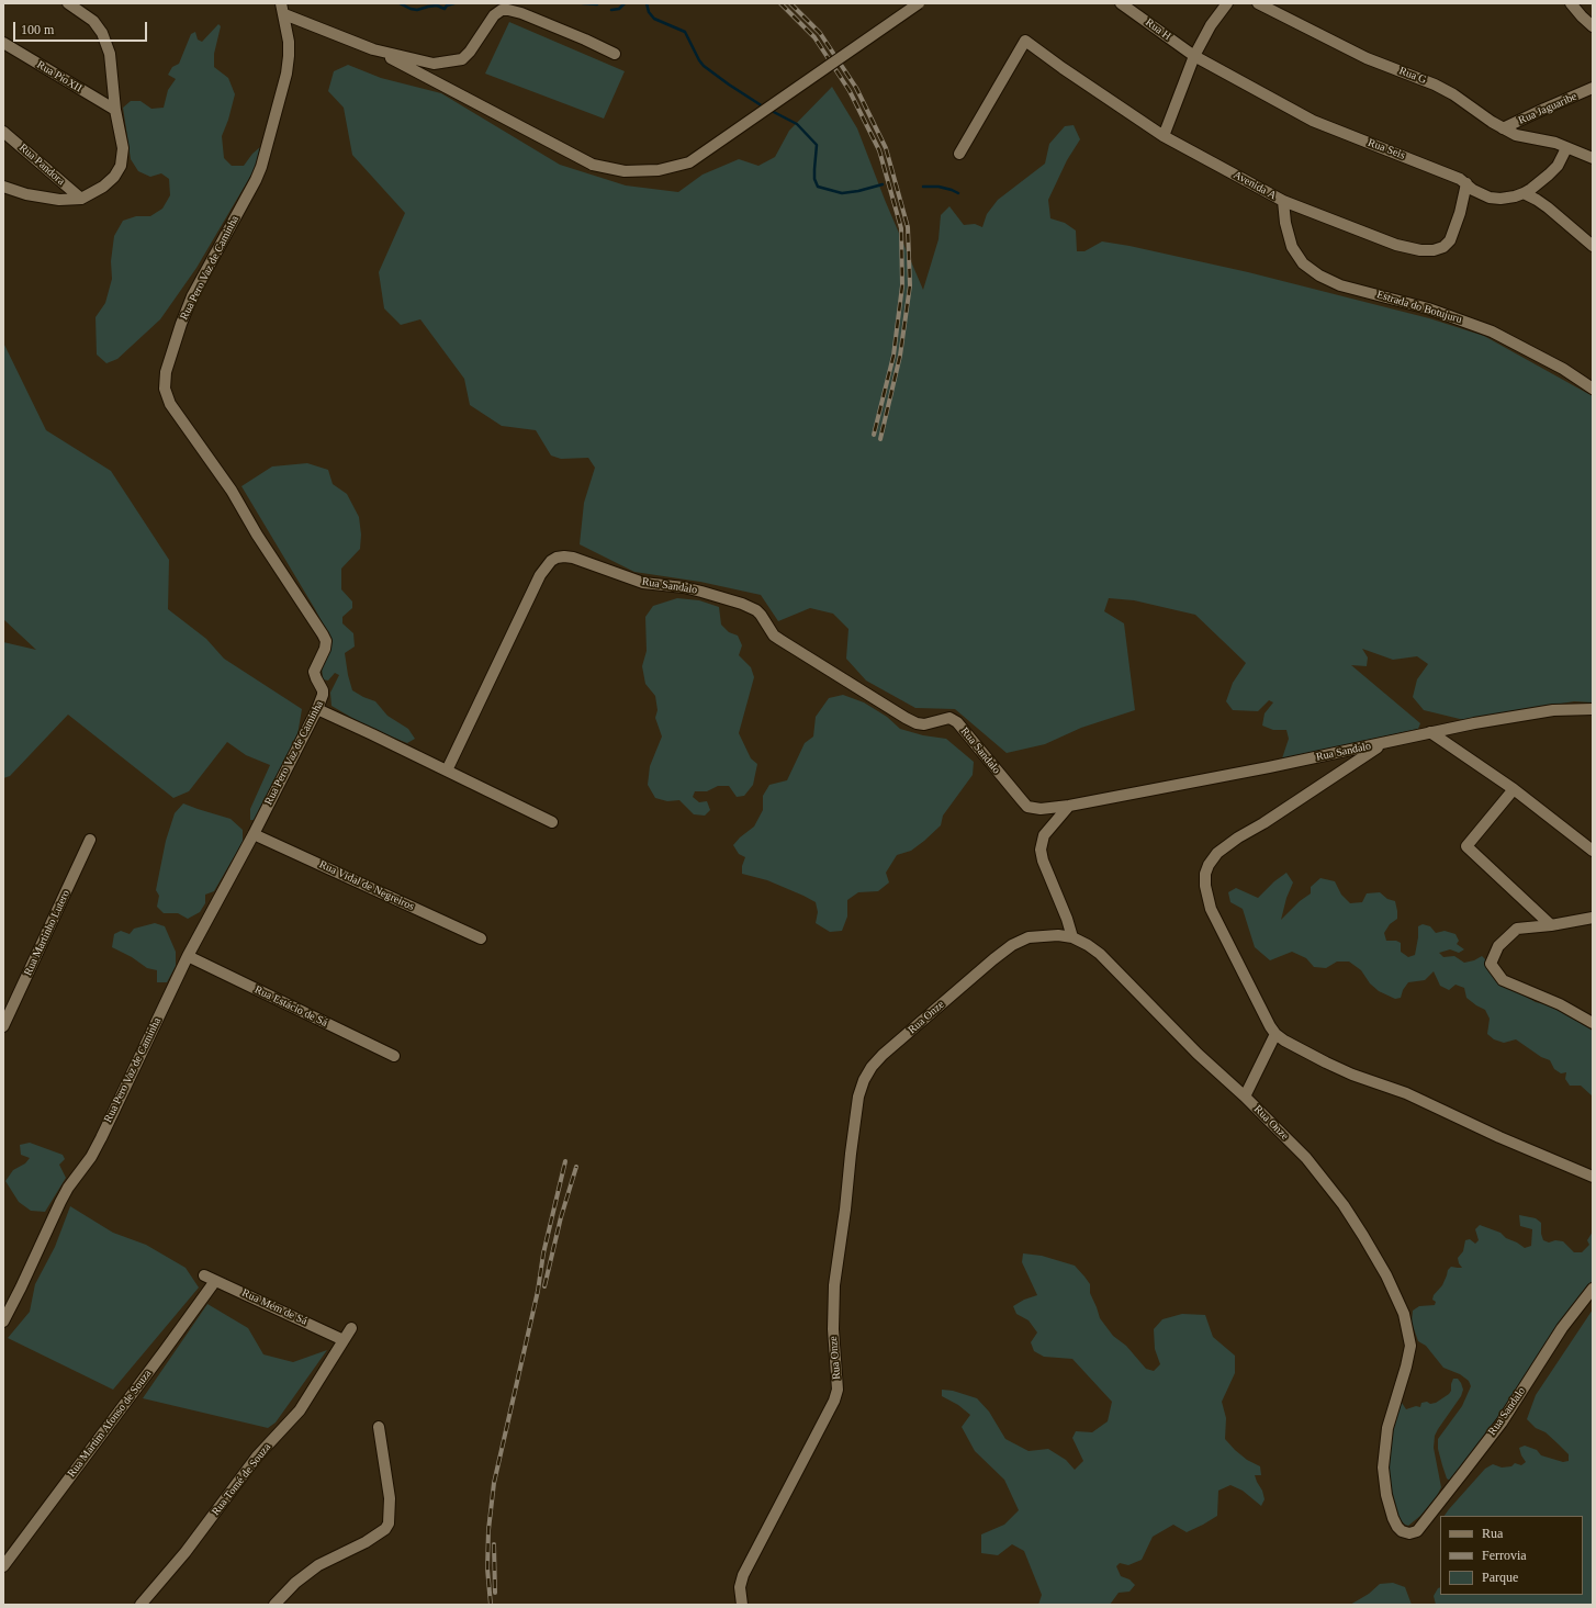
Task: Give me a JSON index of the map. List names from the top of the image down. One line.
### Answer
{"streets":{"street":["Rua H","Rua G","Rua PioXII","Rua Jaguaribe","Rua Seis","Rua Pandora","Avenida A","Rua Pero Vaz de Caminha","Estrada do Botujuru","Rua Sandalo","Rua Vidal de Negreiros","Rua Martinho Lutero","Rua Estácio de Sá","Rua Onze","Rua Mém de Sá","Rua Martim Afonso de Souza","Rua Tomé de Souza"]},"crossings":[["Rua H","Rua Seis"],["Rua G","Rua Jaguaribe"],["Rua G","Rua Seis"],["Rua Seis","Avenida A"],["Avenida A","Estrada do Botujuru"],["Rua Pero Vaz de Caminha","Rua Vidal de Negreiros"],["Rua Pero Vaz de Caminha","Rua Estácio de Sá"],["Rua Sandalo","Rua Onze"],["Rua Mém de Sá","Rua Martim Afonso de Souza"],["Rua Mém de Sá","Rua Tomé de Souza"]],"legend":["Rua","Ferrovia","Parque"],"scale_bar":"100 m"}
